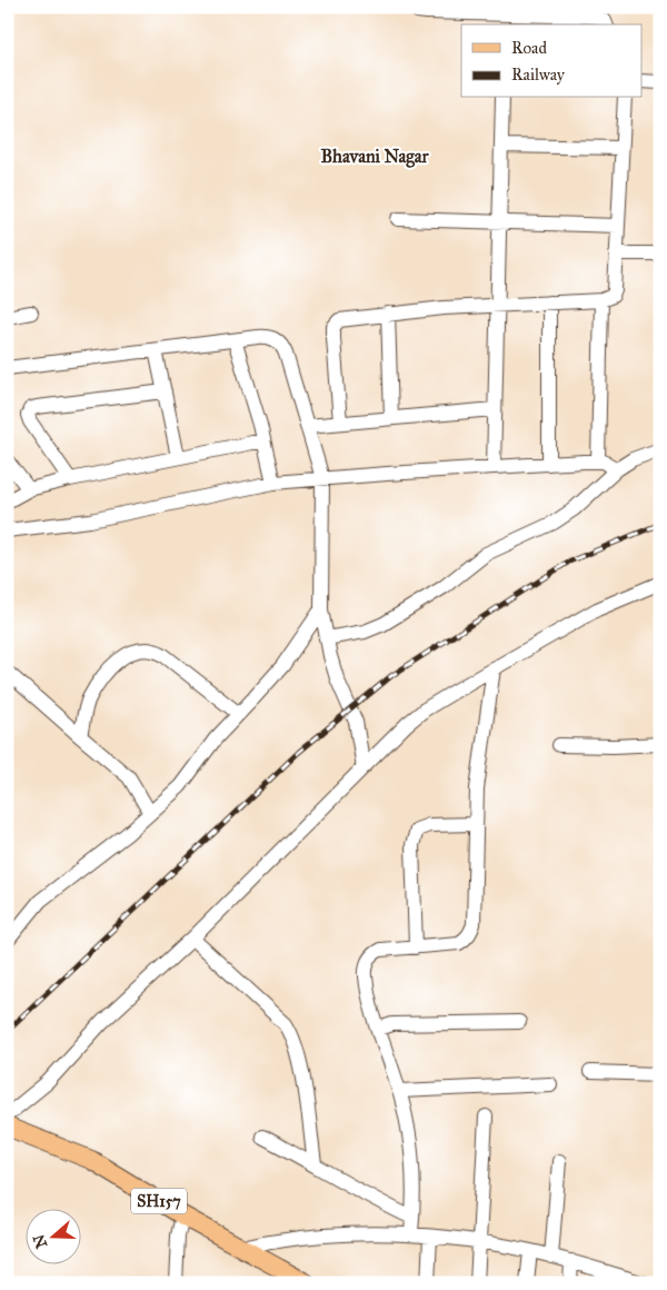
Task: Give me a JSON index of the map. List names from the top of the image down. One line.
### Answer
{"streets":{"main road":["SH157"]},"districts":["Bhavani Nagar"],"legend":["Road","Railway"],"north":"left"}
